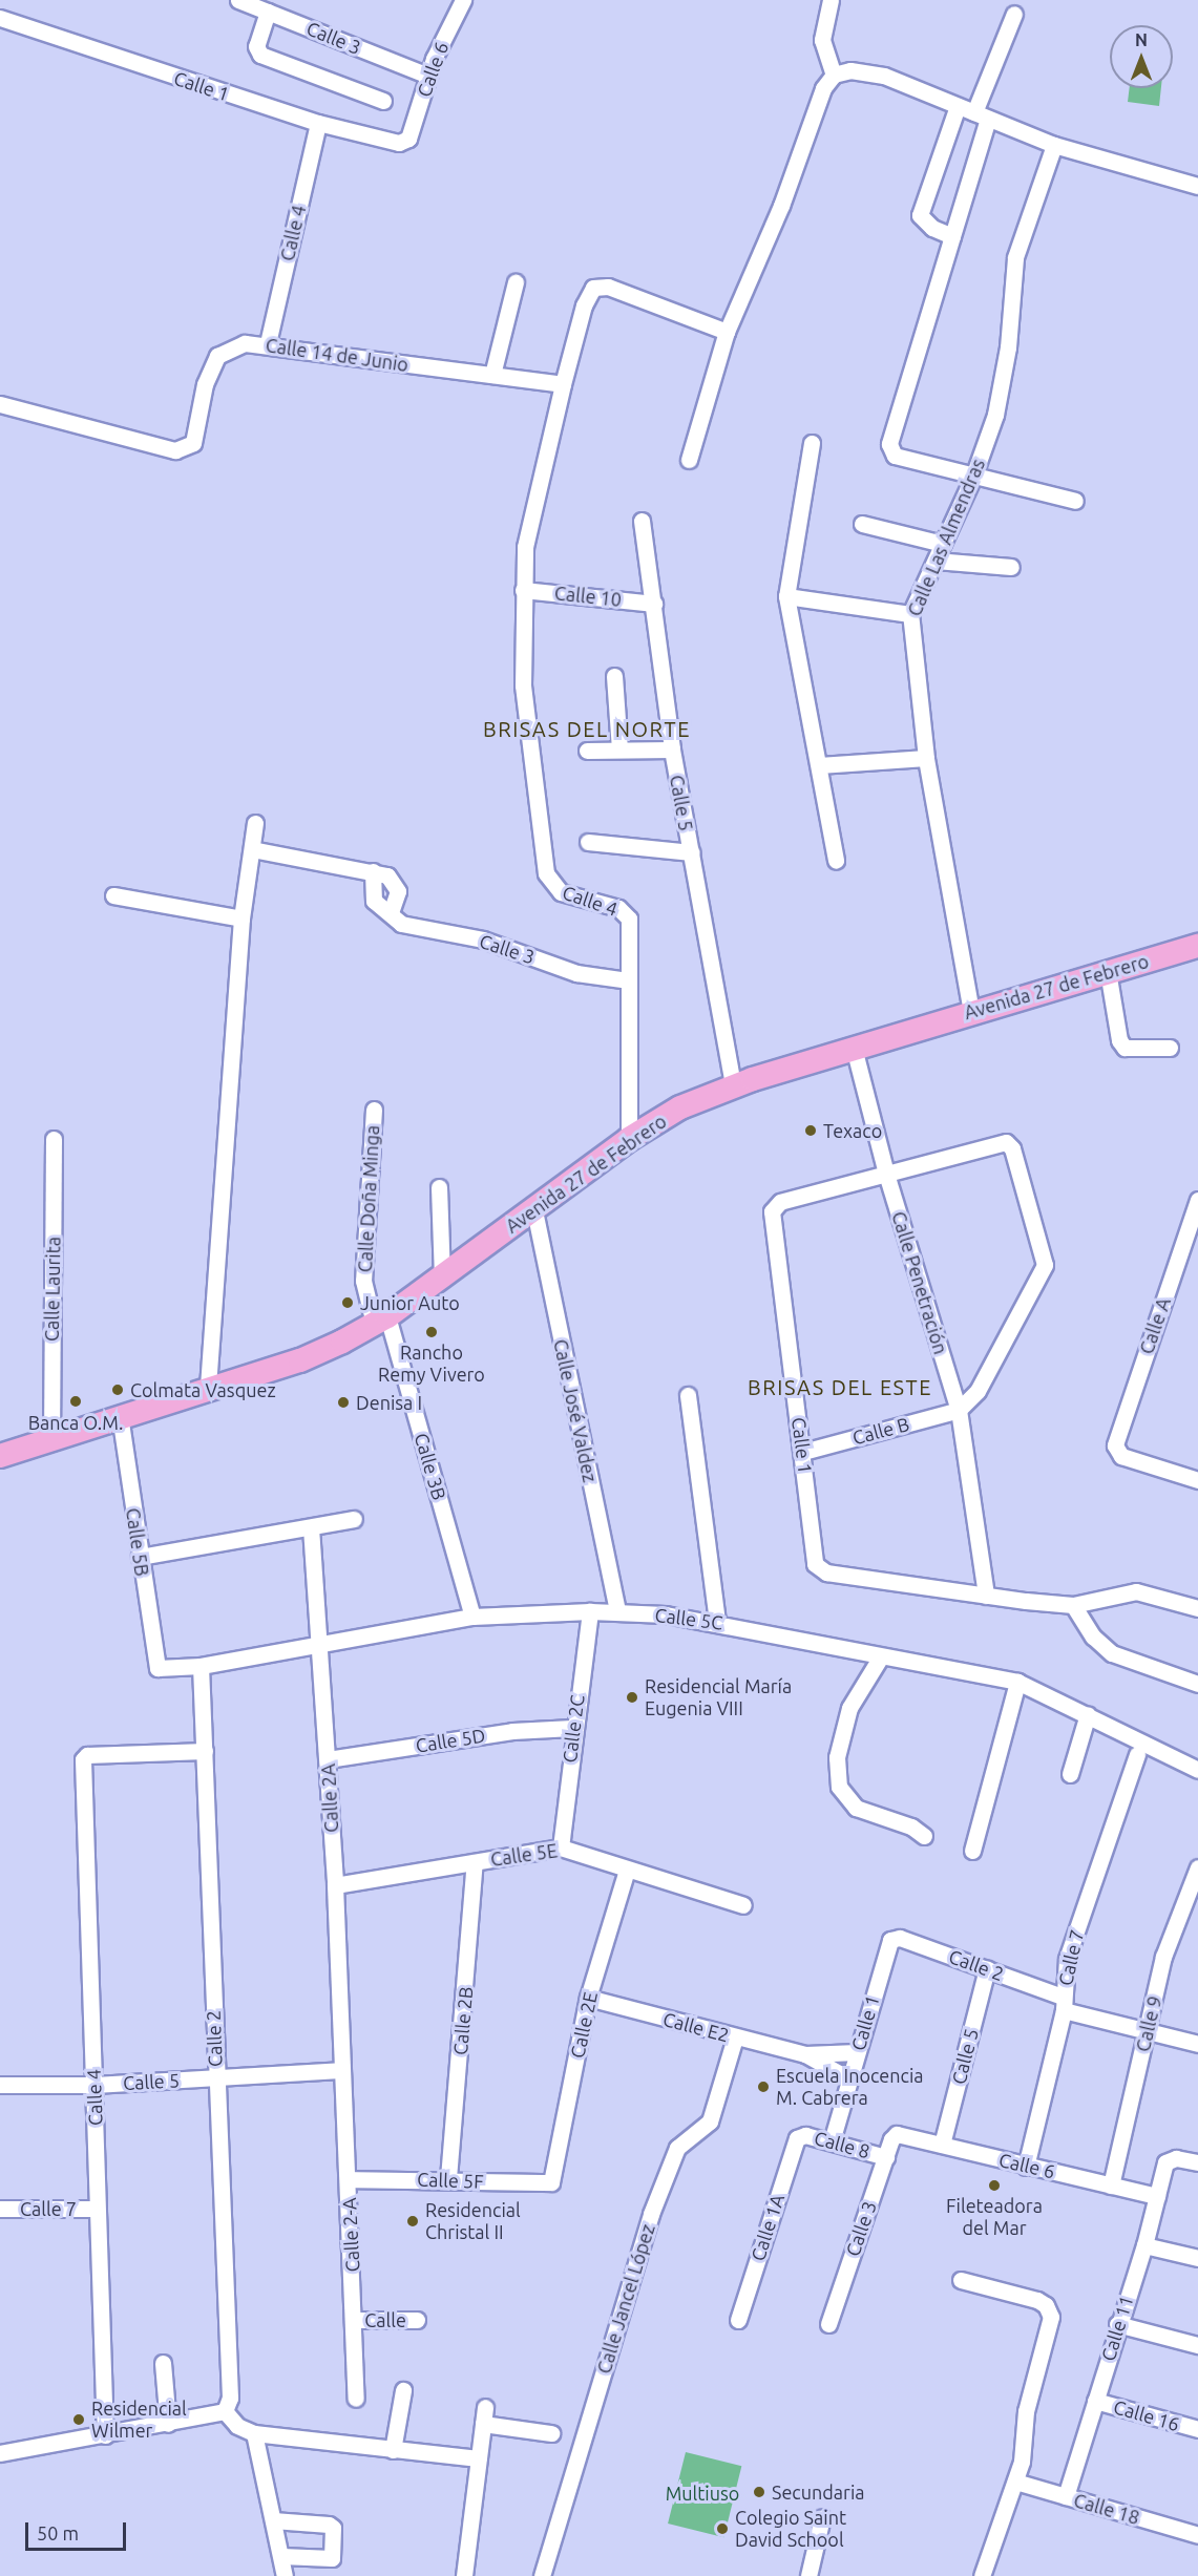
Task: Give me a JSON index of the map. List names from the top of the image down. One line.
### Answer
{"streets":{"main road":["Avenida 27 de Febrero"],"street":["Calle 3","Calle 6","Calle 1","Calle 4","Calle 14 de Junio","Calle Las Almendras","Calle 10","Calle 5","Calle Doña Minga","Calle Penetración","Calle Laurita","Calle A","Calle José Valdez","Calle B","Calle 3B","Calle 5B","Calle 5C","Calle 2C","Calle 5D","Calle 2A","Calle 5E","Calle 7","Calle 2","Calle 2B","Calle 9","Calle 2E","Calle E2","Calle 8","Calle 5F","Calle 1A","Calle 2-A","Calle Jancel López","Calle","Calle 11","Calle 16","Calle 18"]},"crossings":[["Calle 3","Calle 6"],["Calle 3","Calle 4"],["Calle 3","Calle 8"],["Calle 6","Calle 1"],["Calle 6","Calle 5"],["Calle 6","Calle 7"],["Calle 6","Calle 9"],["Calle 6","Calle 11"],["Calle 1","Calle 4"],["Calle 1","Calle Penetración"],["Calle 1","Calle B"],["Calle 1","Calle 2"],["Calle 1","Calle E2"],["Calle 1","Calle 8"],["Calle 4","Calle 14 de Junio"],["Calle 4","Calle 10"],["Calle 4","Calle 5"],["Calle 4","Avenida 27 de Febrero"],["Calle 4","Calle 7"],["Calle 4","Calle 2"],["Calle Las Almendras","Avenida 27 de Febrero"],["Calle 10","Calle 5"],["Calle 5","Avenida 27 de Febrero"],["Calle 5","Calle 2A"],["Calle 5","Calle 2"],["Calle 5","Calle 2-A"],["Avenida 27 de Febrero","Calle Doña Minga"],["Avenida 27 de Febrero","Calle Penetración"],["Avenida 27 de Febrero","Calle Laurita"],["Avenida 27 de Febrero","Calle José Valdez"],["Avenida 27 de Febrero","Calle 3B"],["Avenida 27 de Febrero","Calle 5B"],["Calle Doña Minga","Calle 3B"],["Calle Penetración","Calle B"],["Calle José Valdez","Calle 5C"],["Calle 3B","Calle 5C"],["Calle 5B","Calle 5C"],["Calle 5C","Calle 2C"],["Calle 5C","Calle 2A"],["Calle 5C","Calle 2"],["Calle 2C","Calle 5D"],["Calle 2C","Calle 5E"],["Calle 5D","Calle 2A"],["Calle 2A","Calle 5E"],["Calle 2A","Calle 2-A"],["Calle 5E","Calle 2B"],["Calle 5E","Calle 2E"],["Calle 7","Calle 2"],["Calle 2","Calle 9"],["Calle 2B","Calle 5F"],["Calle 2E","Calle E2"],["Calle 2E","Calle 5F"],["Calle E2","Calle Jancel López"],["Calle 8","Calle 1A"],["Calle 5F","Calle 2-A"],["Calle 2-A","Calle"],["Calle 11","Calle 16"],["Calle 11","Calle 18"]],"districts":["BRISAS DEL NORTE","BRISAS DEL ESTE"],"parks":["Multiuso"],"places":["Texaco","Junior Auto","Rancho Remy Vivero","Colmata Vasquez","Banca O.M.","Denisa I","Residencial María Eugenia VIII","Escuela Inocencia M. Cabrera","Fileteadora del Mar","Residencial Christal II","Residencial Wilmer","Secundaria","Colegio Saint David School"],"scale_bar":"50 m","north":"top"}
